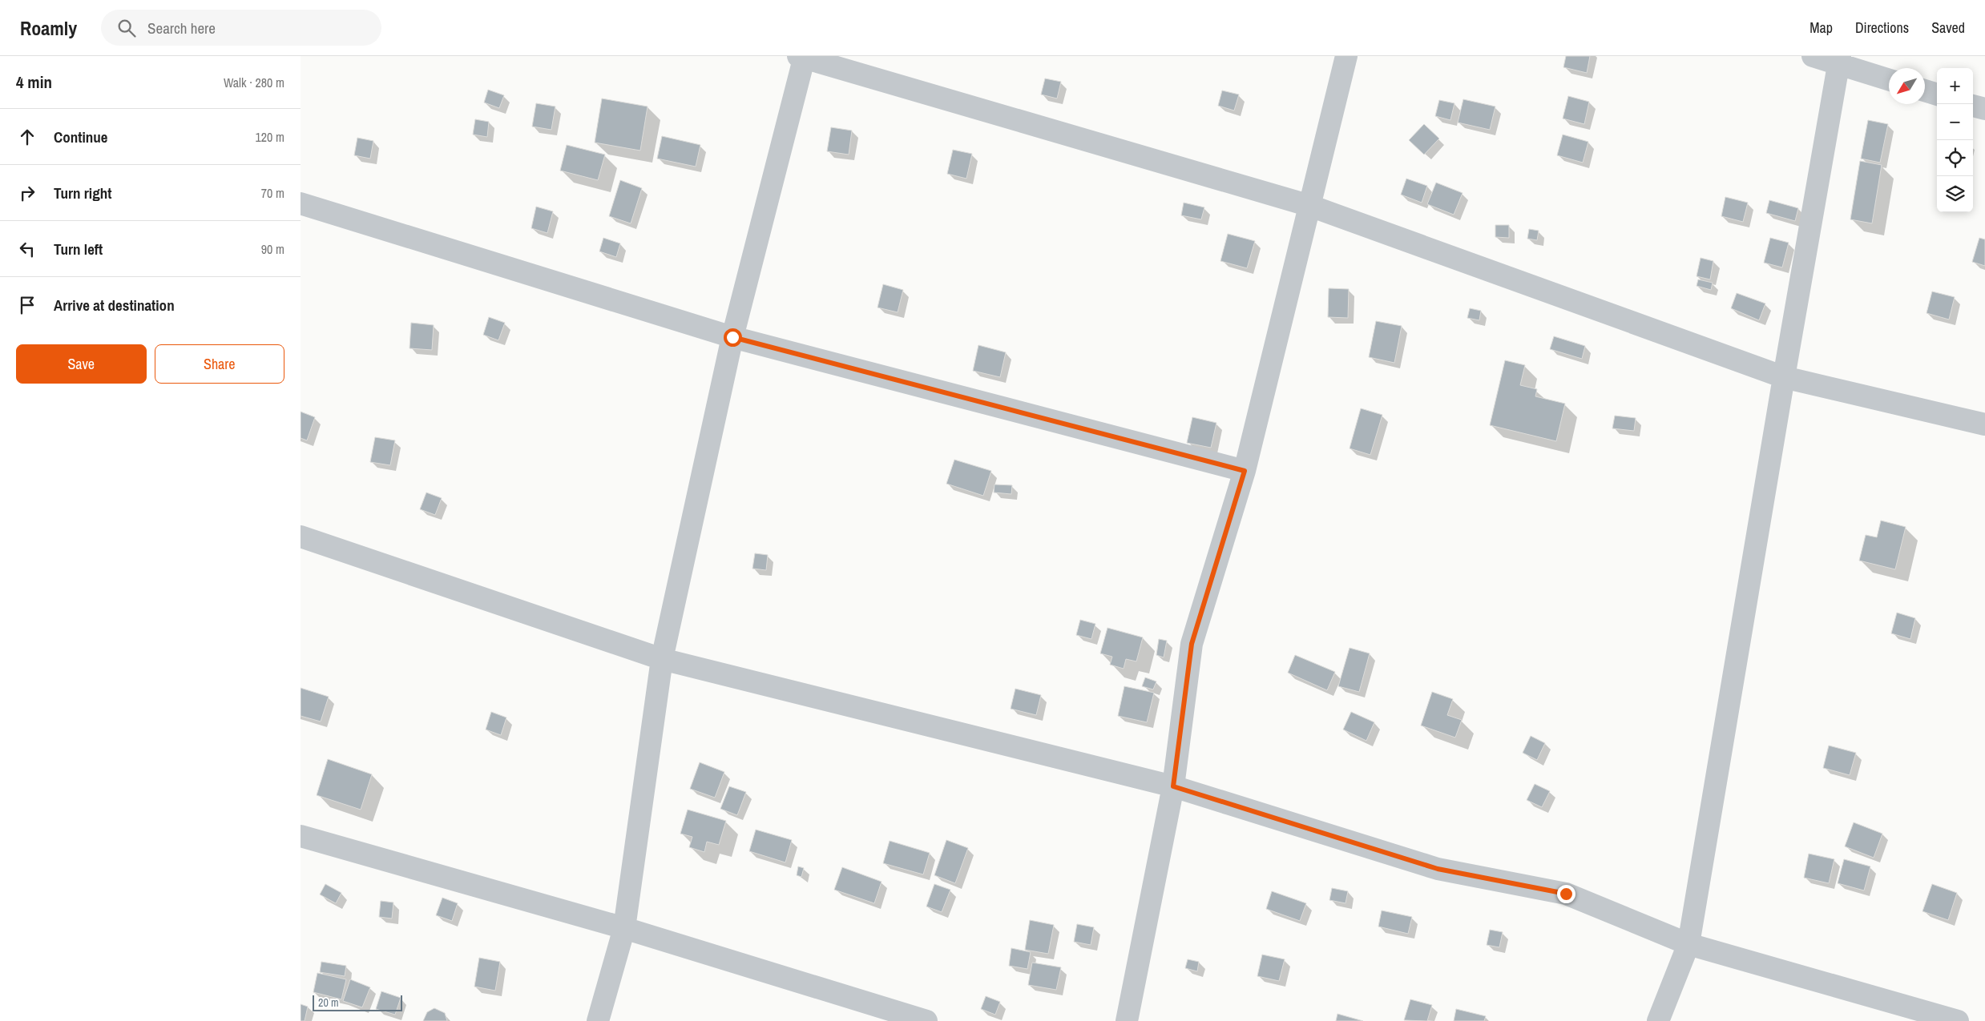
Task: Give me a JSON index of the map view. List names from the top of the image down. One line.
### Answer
{"scale_bar":"20 m","north":"bottom left","page":{"header":"Roamly","search":"Search here","nav":["Map","Directions","Saved"],"heading":["4 min","Walk · 280 m"],"map_buttons":["+","−"],"list":[["Continue","120 m"],["Turn right","70 m"],["Turn left","90 m"],"Arrive at destination"],"buttons":["Save","Share"],"scale":"20 m"}}
